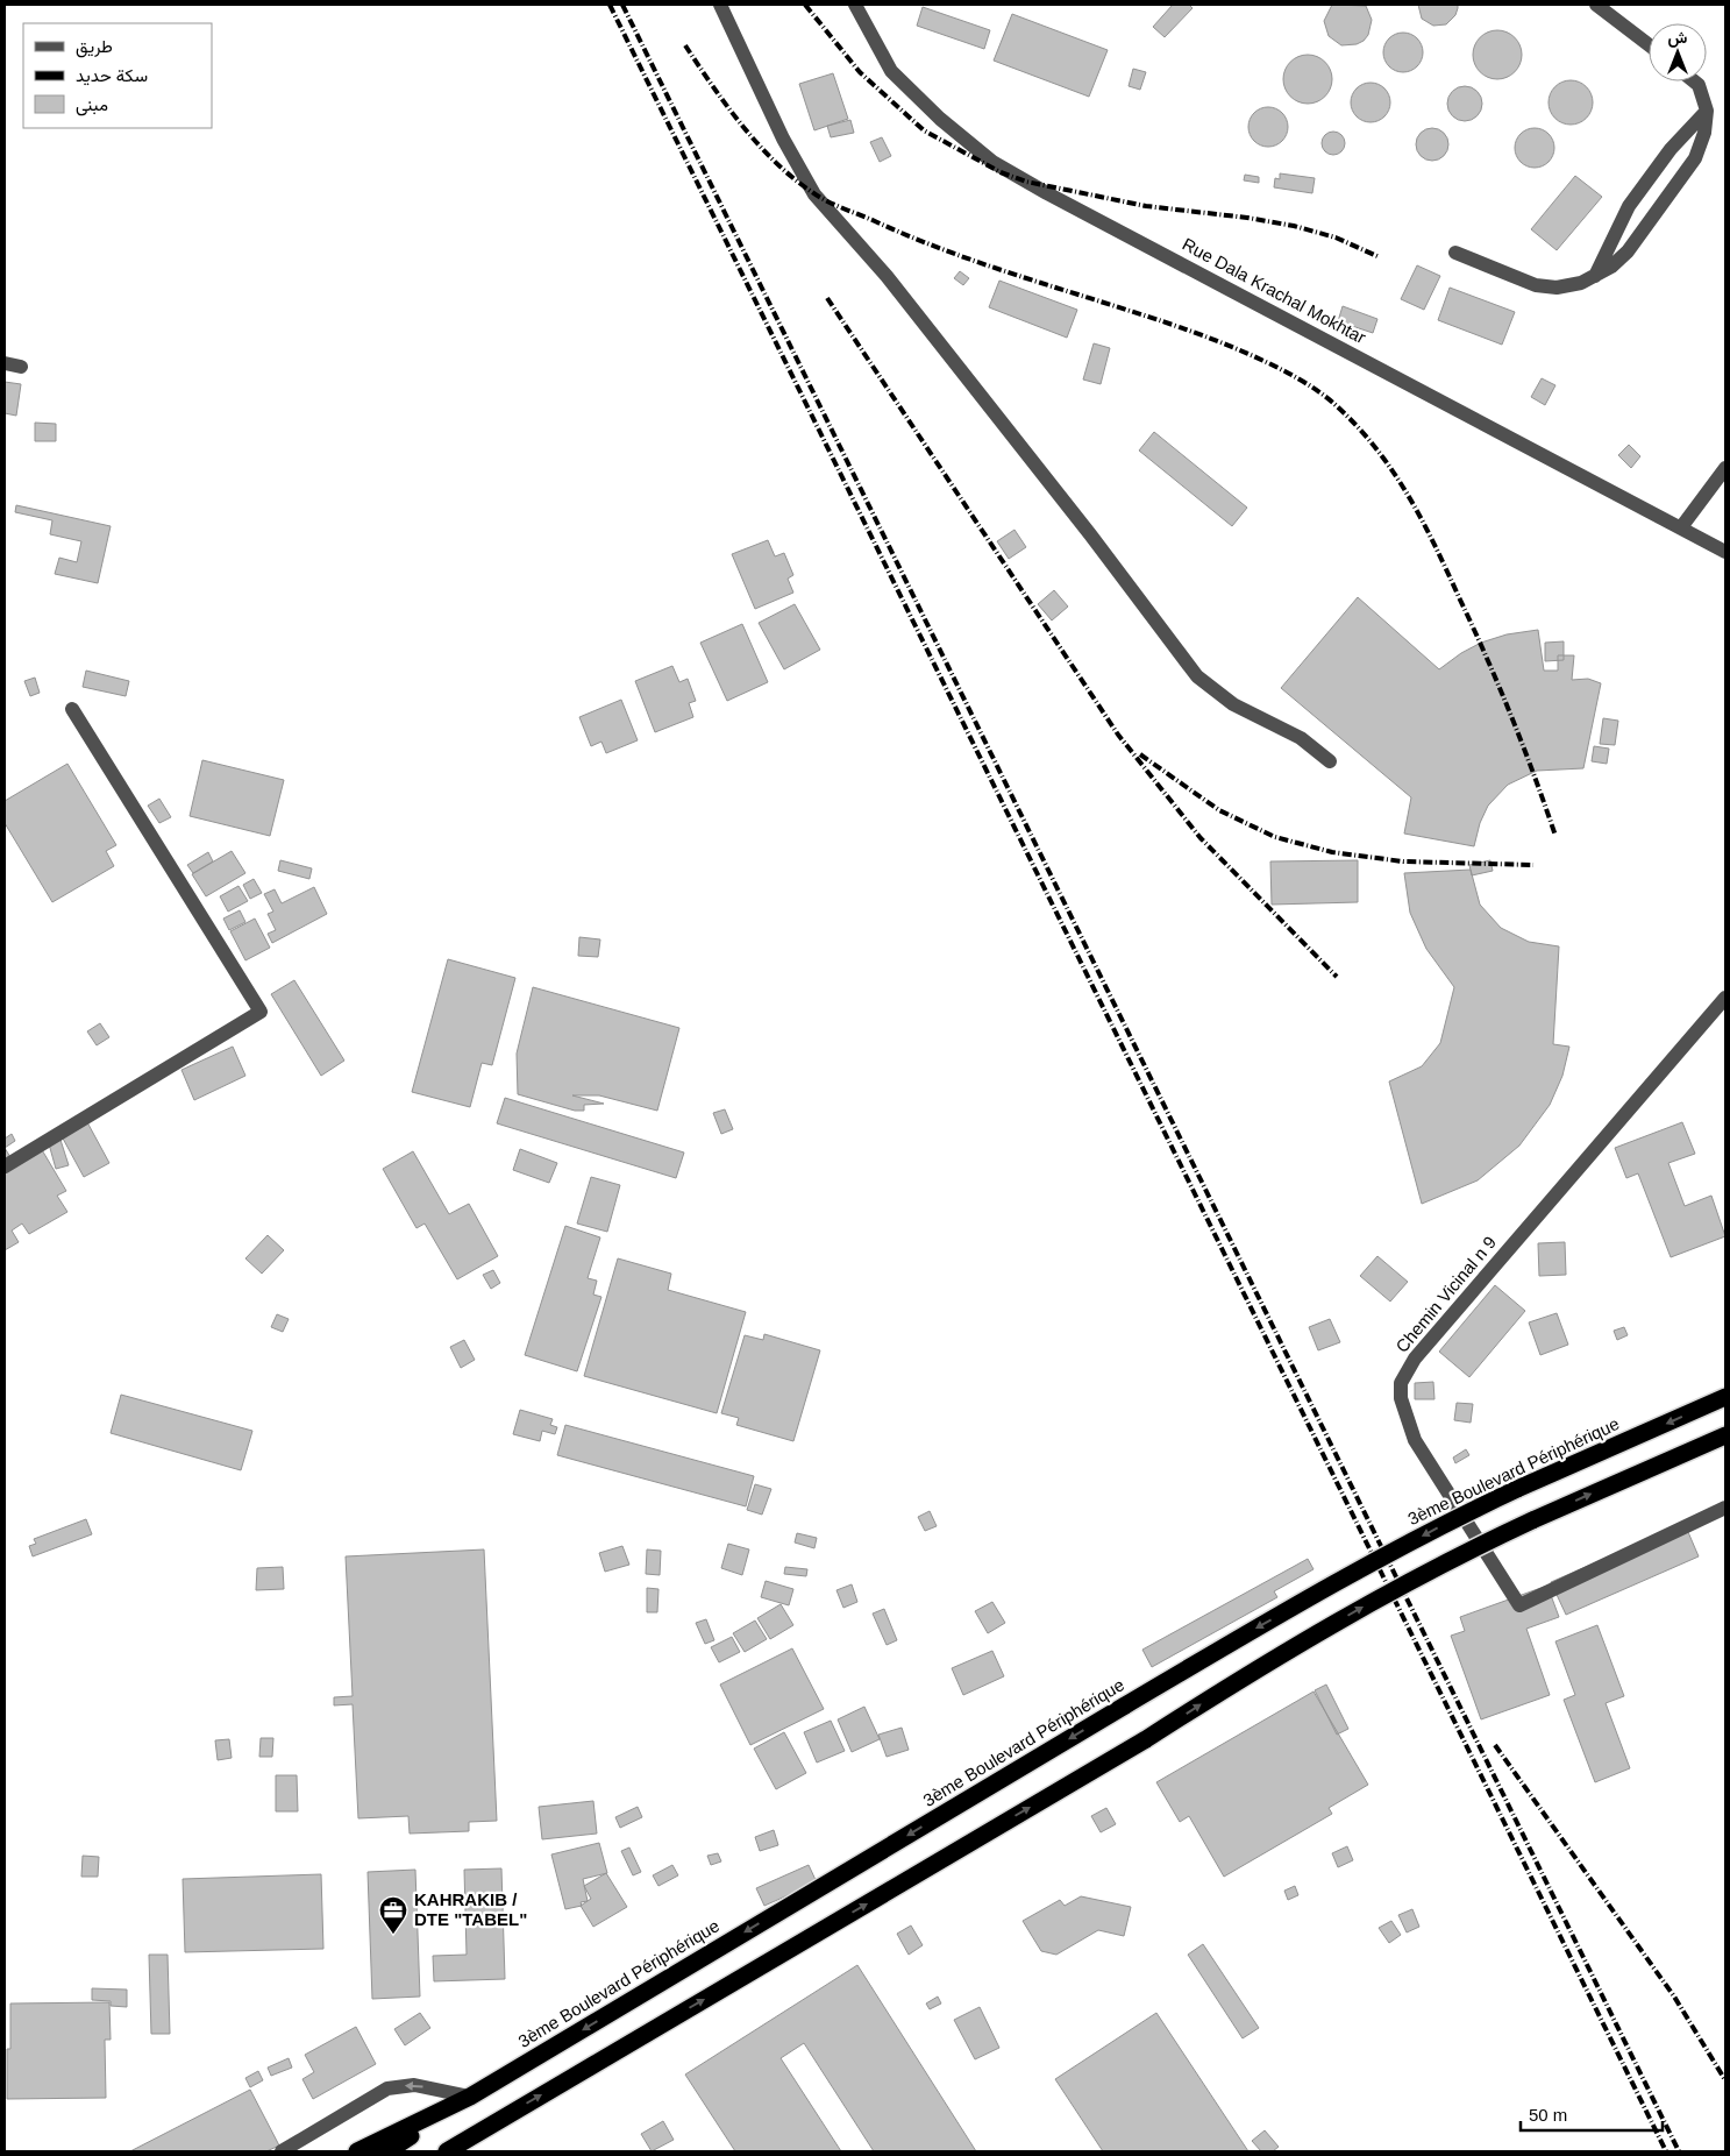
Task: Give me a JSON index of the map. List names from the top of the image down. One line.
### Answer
{"streets":{"highway":["3ème Boulevard Périphérique"],"street":["Rue Dala Krachal Mokhtar","Chemin Vicinal n 9"]},"places":{"office":["KAHRAKIB / DTE \"TABEL\""]},"legend":["طريق","سكة حديد","مبنى"],"scale_bar":"50 m","north":"top"}
